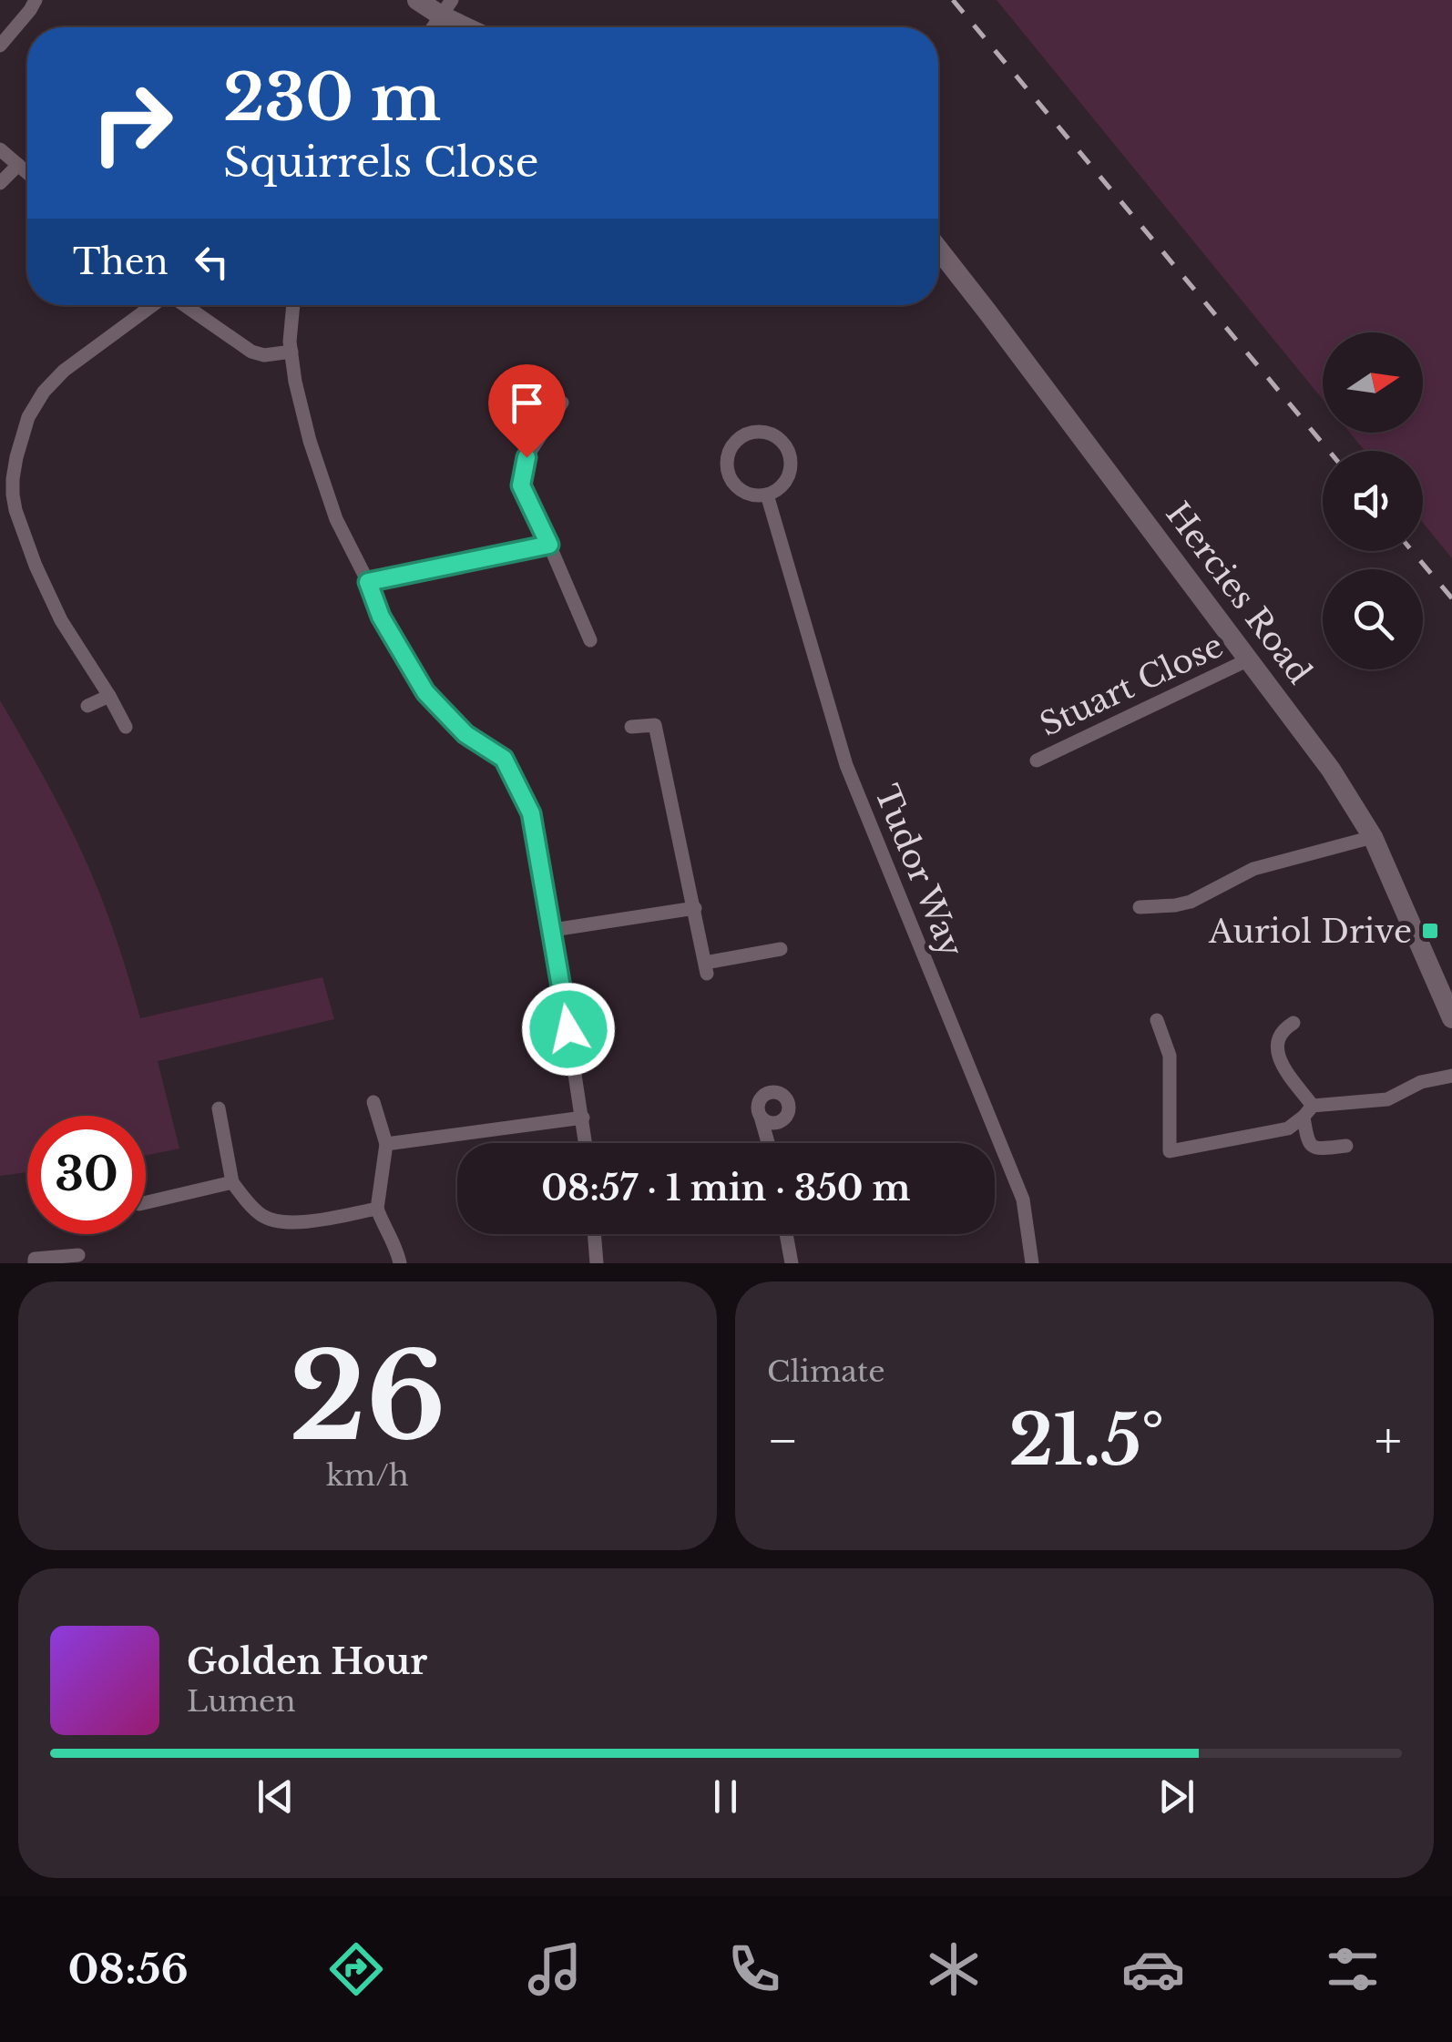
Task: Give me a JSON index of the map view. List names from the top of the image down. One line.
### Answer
{"streets":{"street":["Hercies Road","Stuart Close","Tudor Way"]},"crossings":[["Hercies Road","Stuart Close"]],"places":{"transit":["Auriol Drive"]},"north":"right","page":{"turn":["230 m","Squirrels Close"],"then":"Then","limit":"30","trip":"08:57 · 1 min · 350 m","tile":[["26","km/h"],"Climate"],"heat":["−","21.5°","+"],"song":["Golden Hour","Lumen"],"tabs":"08:56"}}
